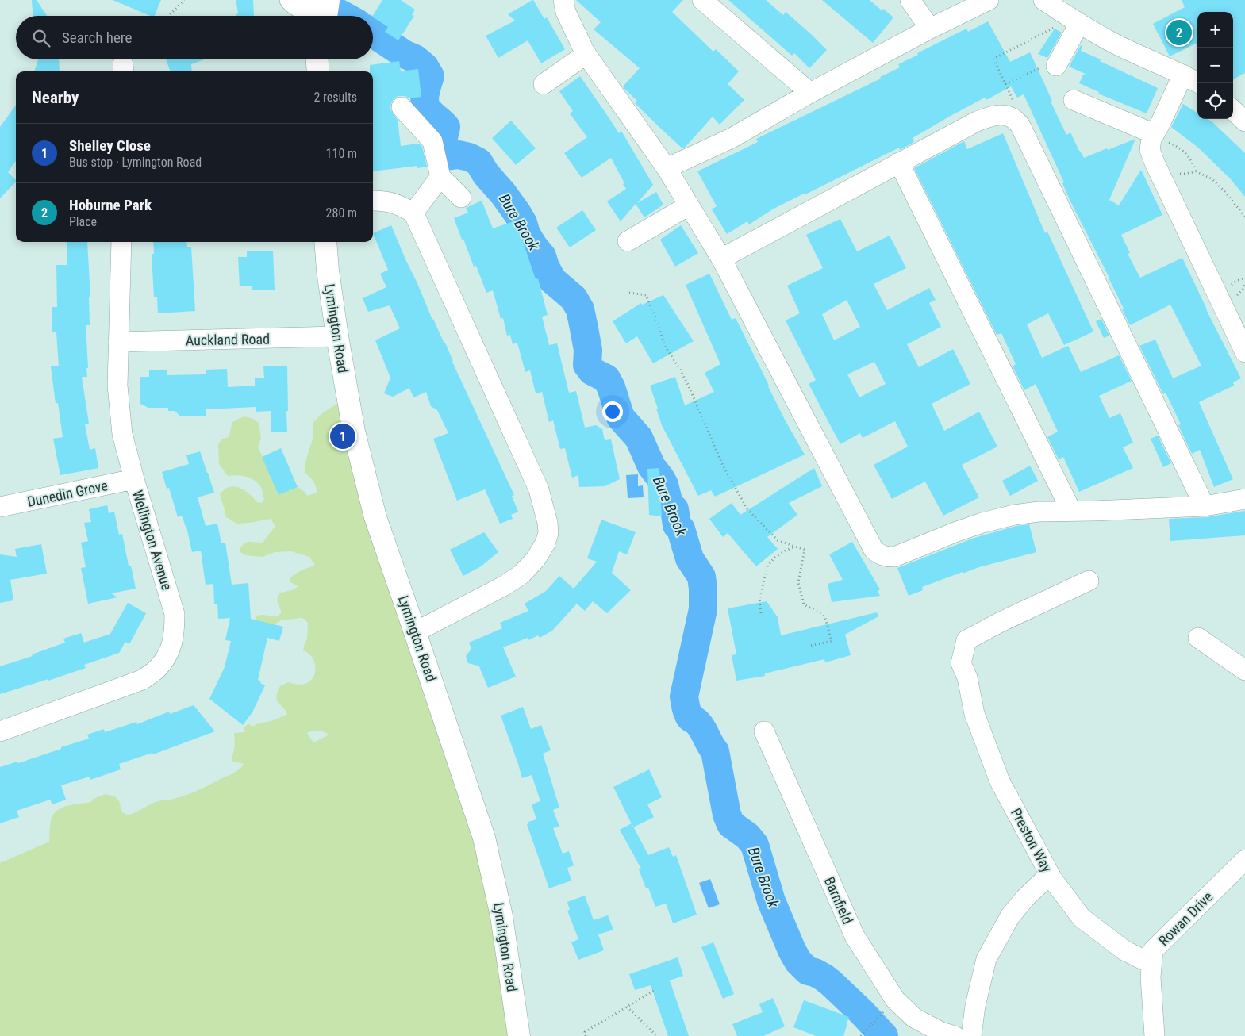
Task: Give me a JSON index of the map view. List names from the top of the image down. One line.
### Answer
{"streets":{"main road":["Lymington Road"],"street":["Auckland Road","Dunedin Grove","Wellington Avenue","Preston Way","Barnfield","Rowan Drive"]},"crossings":[["Lymington Road","Auckland Road"],["Auckland Road","Wellington Avenue"],["Dunedin Grove","Wellington Avenue"],["Preston Way","Rowan Drive"]],"water":["Bure Brook"],"page":{"map_buttons":["+","−"],"search":"Search here","pins":["2","1"],"heading":["Nearby","2 results"],"list":[{"mark":"1","name":"Shelley Close","note":"Bus stop · Lymington Road","value":"110 m"},{"mark":"2","name":"Hoburne Park","note":"Place","value":"280 m"}]}}
